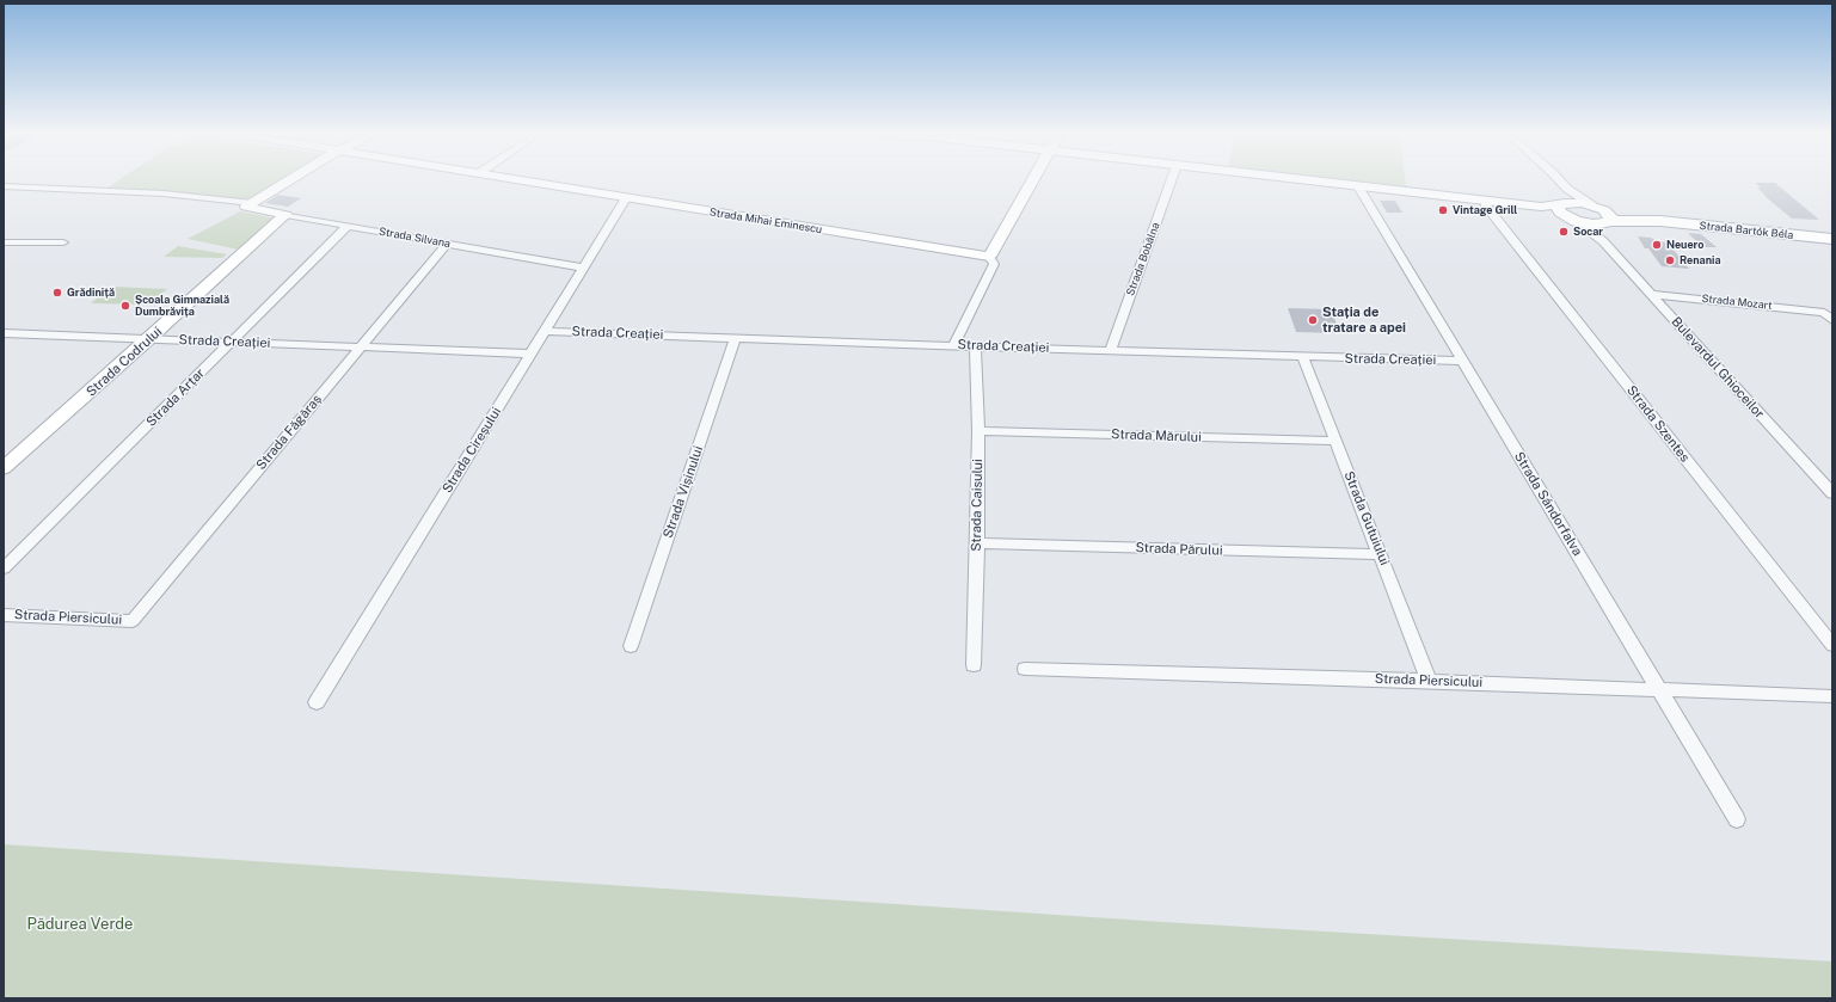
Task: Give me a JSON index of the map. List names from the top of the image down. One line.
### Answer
{"streets":{"main road":["Strada Bartók Béla"],"street":["Strada Mihai Eminescu","Strada Silvana","Strada Bobâlna","Strada Mozart","Strada Creației","Strada Codrului","Bulevardul Ghioceilor","Strada Arțar","Strada Szentes","Strada Făgăraș","Strada Mărului","Strada Cireșului","Strada Vișinului","Strada Sándorfalva","Strada Caisului","Strada Gutuiului","Strada Părului","Strada Piersicului"]},"crossings":[["Strada Mihai Eminescu","Strada Cireșului"],["Strada Silvana","Strada Codrului"],["Strada Silvana","Strada Arțar"],["Strada Silvana","Strada Făgăraș"],["Strada Silvana","Strada Cireșului"],["Strada Bobâlna","Strada Creației"],["Strada Mozart","Bulevardul Ghioceilor"],["Strada Creației","Strada Codrului"],["Strada Creației","Strada Arțar"],["Strada Creației","Strada Făgăraș"],["Strada Creației","Strada Cireșului"],["Strada Creației","Strada Vișinului"],["Strada Creației","Strada Sándorfalva"],["Strada Creației","Strada Caisului"],["Strada Creației","Strada Gutuiului"],["Strada Făgăraș","Strada Piersicului"],["Strada Mărului","Strada Caisului"],["Strada Mărului","Strada Gutuiului"],["Strada Sándorfalva","Strada Piersicului"],["Strada Caisului","Strada Părului"],["Strada Gutuiului","Strada Părului"],["Strada Gutuiului","Strada Piersicului"]],"parks":["Pădurea Verde"],"places":["Vintage Grill","Socar","Neuero","Renania","Grădiniță","Școala Gimnazială Dumbrăvița","Stația de tratare a apei"]}
